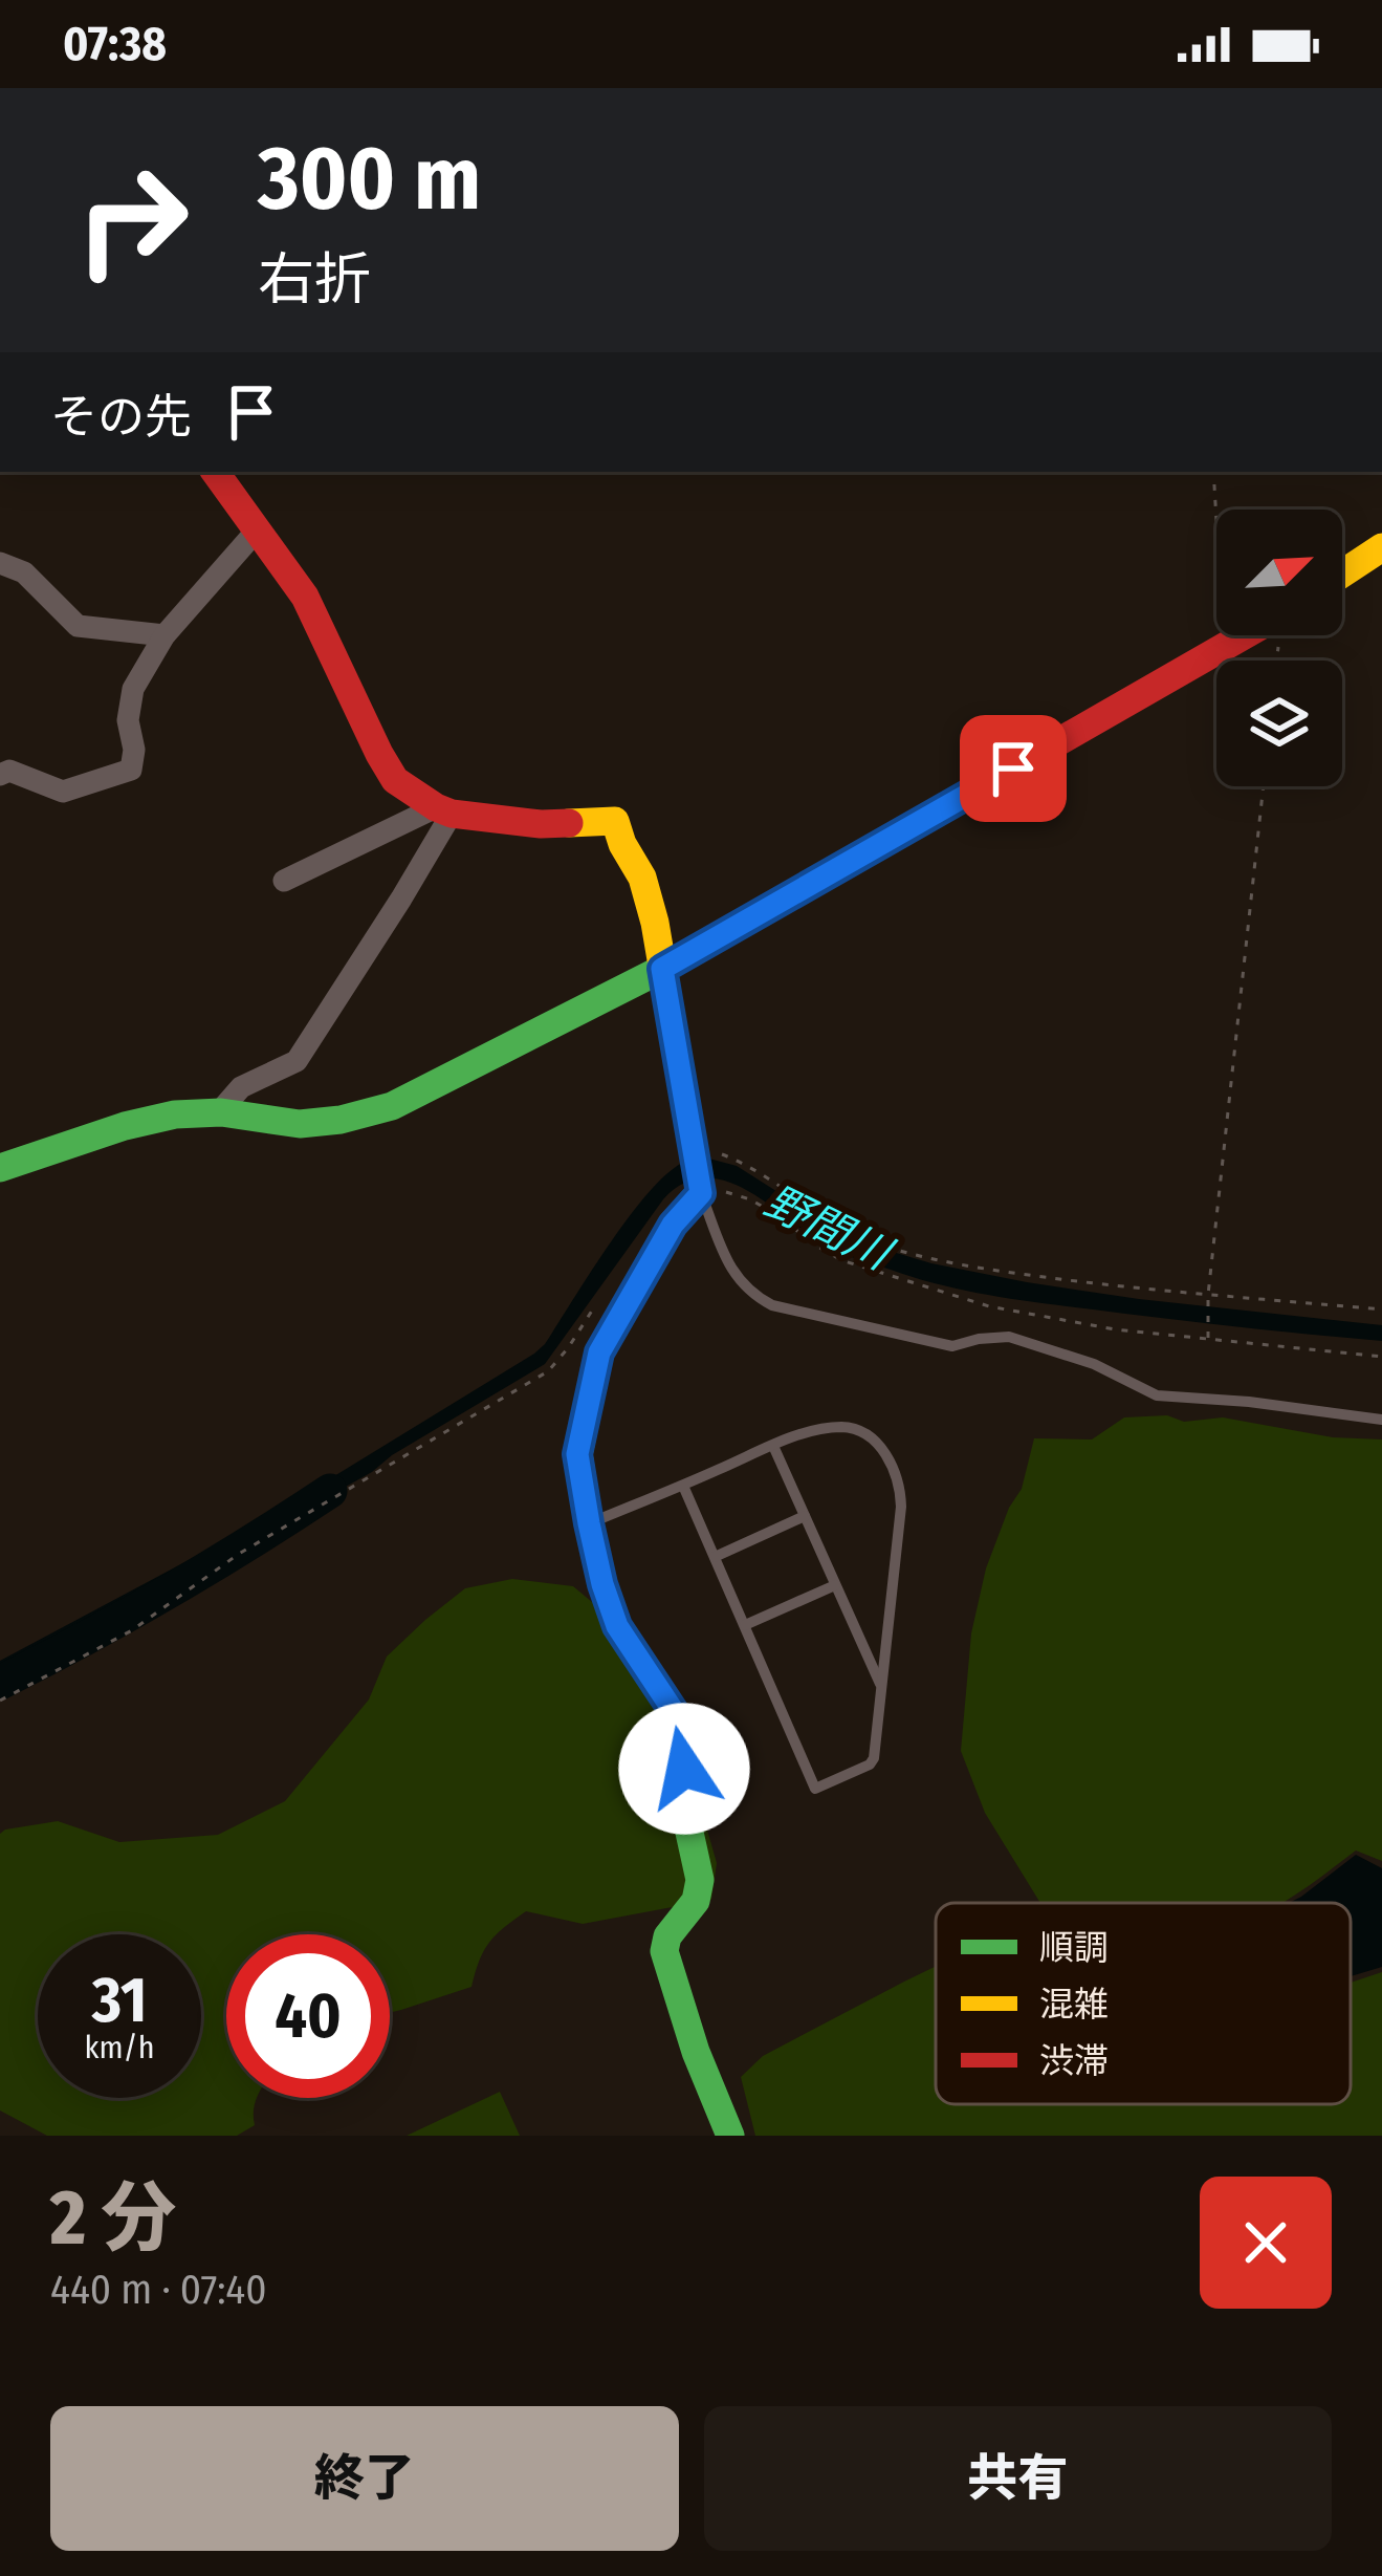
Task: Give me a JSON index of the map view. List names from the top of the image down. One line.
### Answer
{"water":["野間川"],"legend":["順調","混雑","渋滞"],"north":"top right","page":{"status":"07:38","turn":["300 m","右折"],"then":"その先","speed":"31 km/h","limit":"40","heading":["2 分","440 m · 07:40"],"buttons":["終了","共有"]}}
